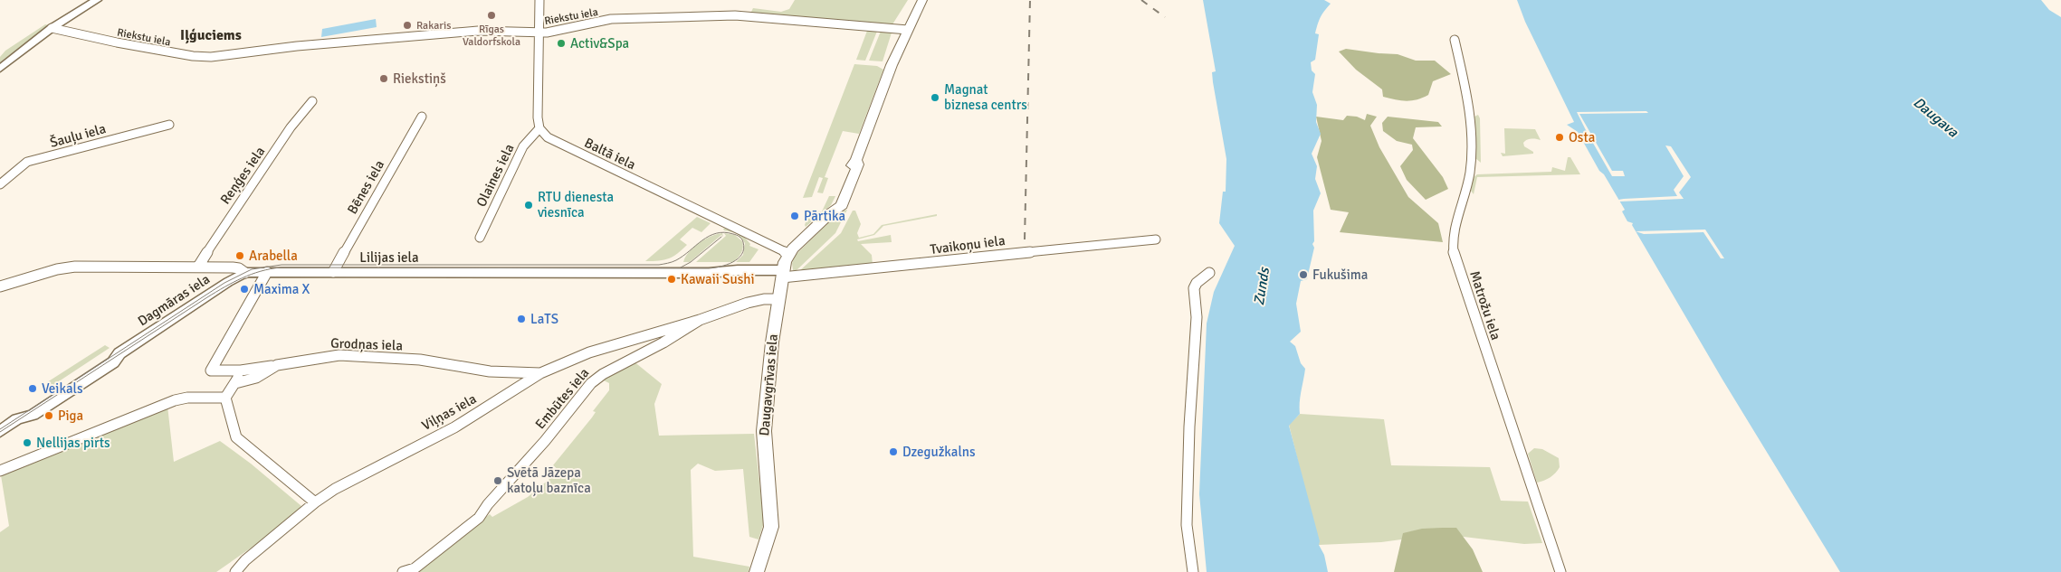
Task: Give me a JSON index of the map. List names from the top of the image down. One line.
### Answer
{"streets":{"main road":["Daugavgrīvas iela"],"street":["Riekstu iela","Šauļu iela","Baltā iela","Reņģes iela","Olaines iela","Bēnes iela","Tvaikoņu iela","Lilijas iela","Dagmāras iela","Matrožu iela","Grodņas iela","Embūtes iela","Viļņas iela"]},"crossings":[["Riekstu iela","Daugavgrīvas iela"],["Baltā iela","Olaines iela"],["Baltā iela","Daugavgrīvas iela"],["Reņģes iela","Lilijas iela"],["Bēnes iela","Lilijas iela"],["Tvaikoņu iela","Lilijas iela"],["Tvaikoņu iela","Daugavgrīvas iela"],["Lilijas iela","Dagmāras iela"],["Lilijas iela","Daugavgrīvas iela"],["Grodņas iela","Viļņas iela"],["Daugavgrīvas iela","Embūtes iela"],["Embūtes iela","Viļņas iela"]],"districts":["Iļģuciems"],"water":["Daugava","Zunds"],"places":["Rīgas Valdorfskola","Rakaris","Activ&Spa","Riekstiņš","Magnat biznesa centrs","Osta","RTU dienesta viesnīca","Pārtika","Arabella","Fukušima","Kawaii Sushi","Maxima X","LaTS","Veikals","Piga","Nellijas pirts","Dzegužkalns","Svētā Jāzepa katoļu baznīca"]}
